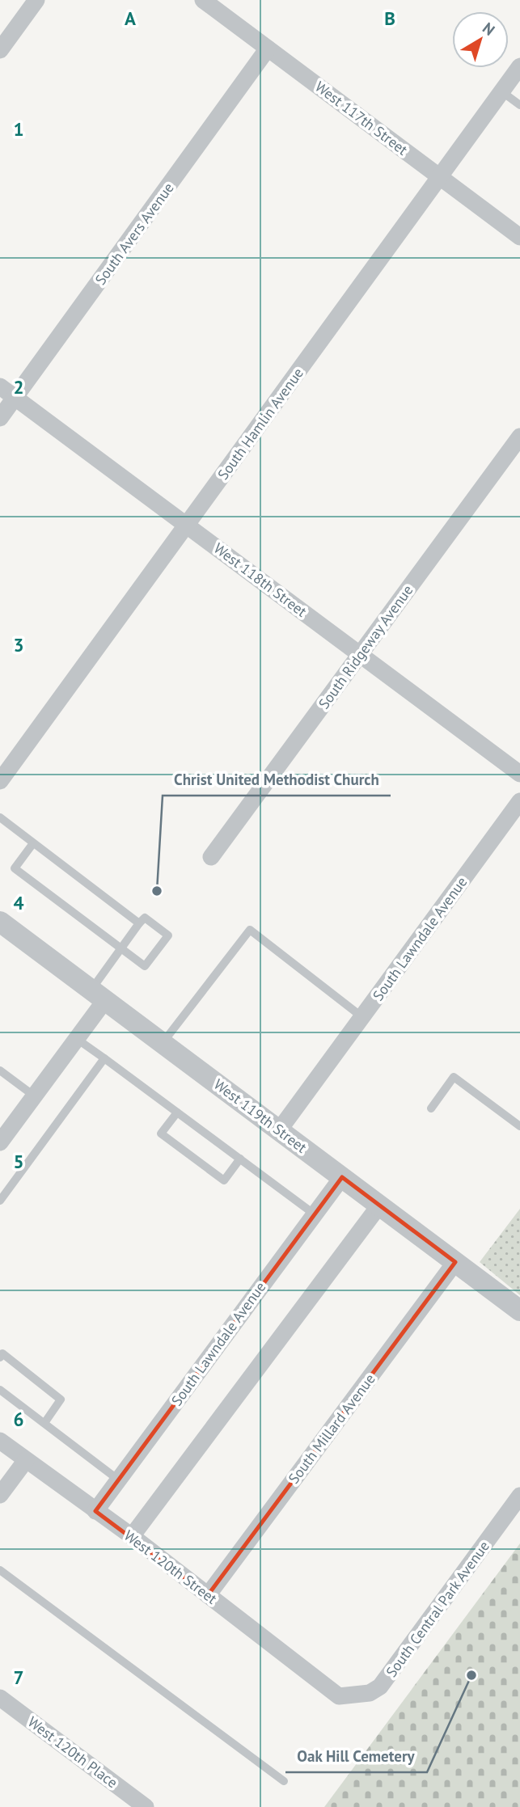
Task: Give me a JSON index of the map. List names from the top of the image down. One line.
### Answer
{"streets":{"street":["West 117th Street","South Avers Avenue","South Hamlin Avenue","West 118th Street","South Ridgeway Avenue","South Lawndale Avenue","West 119th Street","South Millard Avenue","West 120th Street","South Central Park Avenue","West 120th Place"]},"crossings":[["West 117th Street","South Avers Avenue"],["West 117th Street","South Hamlin Avenue"],["South Avers Avenue","West 118th Street"],["South Hamlin Avenue","West 118th Street"],["West 118th Street","South Ridgeway Avenue"],["South Lawndale Avenue","West 119th Street"],["South Lawndale Avenue","West 120th Street"],["West 119th Street","South Millard Avenue"],["South Millard Avenue","West 120th Street"],["West 120th Street","South Central Park Avenue"]],"places":["Christ United Methodist Church","Oak Hill Cemetery"],"north":"top right","grid":{"columns":["A","B"],"rows":["1","2","3","4","5","6","7"]}}
